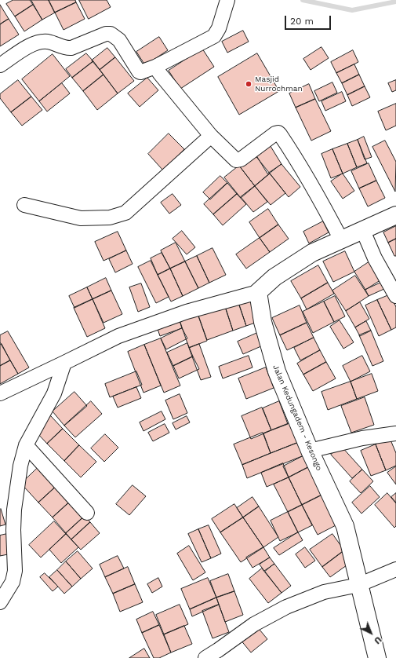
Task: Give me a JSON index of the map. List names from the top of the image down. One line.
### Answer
{"streets":{"main road":["Jalan Kedungadem - Kesongo"]},"places":["Masjid Nurrochman"],"scale_bar":"20 m","north":"bottom right"}
